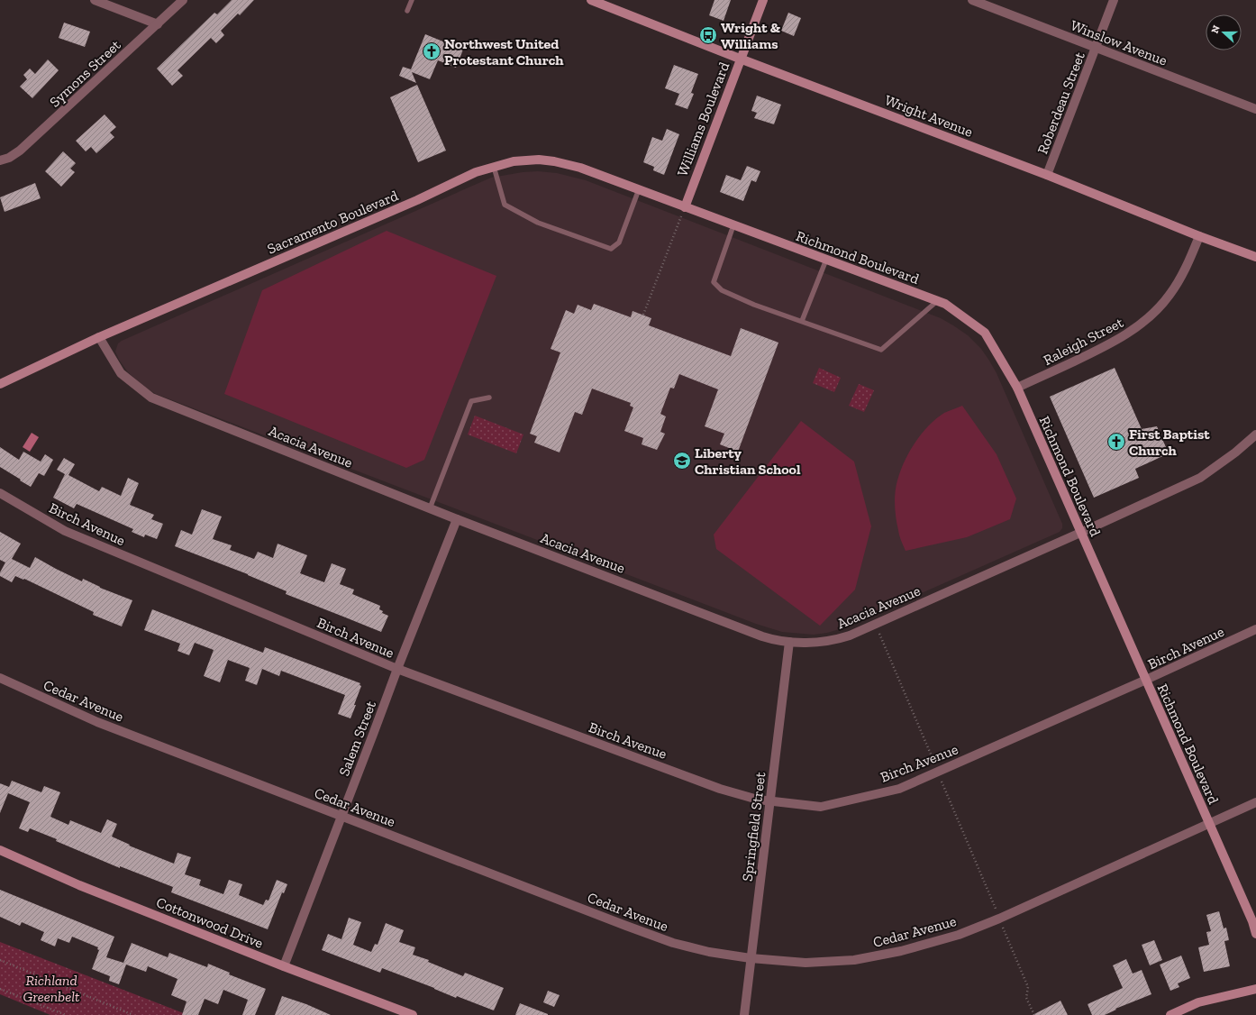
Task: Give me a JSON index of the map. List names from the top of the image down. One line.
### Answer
{"streets":{"street":["Winslow Avenue","Symons Street","Roberdeau Street","Wright Avenue","Williams Boulevard","Sacramento Boulevard","Richmond Boulevard","Raleigh Street","Acacia Avenue","Birch Avenue","Cedar Avenue","Salem Street","Springfield Street","Cottonwood Drive"]},"crossings":[["Winslow Avenue","Roberdeau Street"],["Roberdeau Street","Wright Avenue"],["Wright Avenue","Williams Boulevard"],["Wright Avenue","Raleigh Street"],["Williams Boulevard","Sacramento Boulevard"],["Williams Boulevard","Richmond Boulevard"],["Sacramento Boulevard","Richmond Boulevard"],["Sacramento Boulevard","Acacia Avenue"],["Richmond Boulevard","Raleigh Street"],["Richmond Boulevard","Acacia Avenue"],["Richmond Boulevard","Birch Avenue"],["Richmond Boulevard","Cedar Avenue"],["Acacia Avenue","Salem Street"],["Acacia Avenue","Springfield Street"],["Birch Avenue","Salem Street"],["Birch Avenue","Springfield Street"],["Cedar Avenue","Salem Street"],["Cedar Avenue","Springfield Street"],["Salem Street","Cottonwood Drive"]],"parks":["Richland Greenbelt"],"places":{"bus stop":["Wright & Williams"],"church":["Northwest United Protestant Church","First Baptist Church"],"school or university":["Liberty Christian School"]},"north":"left"}
